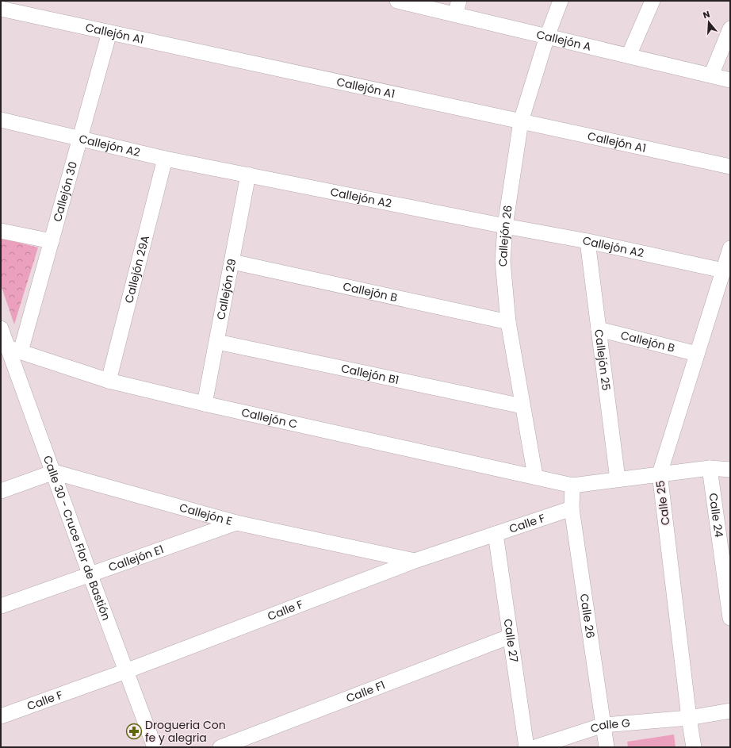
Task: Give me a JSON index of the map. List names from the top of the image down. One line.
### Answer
{"streets":{"street":["Callejón A1","Callejón A","Callejón A2","Callejón 30","Callejón 26","Callejón 29A","Callejón 29","Callejón B","Callejón 25","Callejón B1","Callejón C","Calle 25","Callejón E","Calle 24","Calle F","Calle 30 - Cruce Flor de Bastión","Callejón E1","Calle 26","Calle 27","Calle F1","Calle G"]},"crossings":[["Callejón A1","Callejón 30"],["Callejón A1","Callejón 26"],["Callejón A","Callejón 26"],["Callejón A2","Callejón 30"],["Callejón A2","Callejón 26"],["Callejón A2","Callejón 29A"],["Callejón A2","Callejón 29"],["Callejón A2","Callejón 25"],["Callejón A2","Calle 25"],["Callejón 30","Callejón C"],["Callejón 30","Calle 30 - Cruce Flor de Bastión"],["Callejón 26","Callejón B"],["Callejón 26","Callejón B1"],["Callejón 26","Callejón C"],["Callejón 29A","Callejón C"],["Callejón 29","Callejón B"],["Callejón 29","Callejón B1"],["Callejón 29","Callejón C"],["Callejón B","Callejón 25"],["Callejón B","Calle 25"],["Callejón C","Calle 30 - Cruce Flor de Bastión"],["Calle 25","Calle G"],["Callejón E","Calle F"],["Callejón E","Calle 30 - Cruce Flor de Bastión"],["Callejón E","Callejón E1"],["Calle F","Calle 30 - Cruce Flor de Bastión"],["Calle F","Calle 26"],["Calle F","Calle 27"],["Calle 30 - Cruce Flor de Bastión","Callejón E1"],["Calle 26","Calle G"],["Calle 27","Calle F1"]],"places":{"pharmacy":["Drogueria Con fe y alegria"]},"north":"top"}
